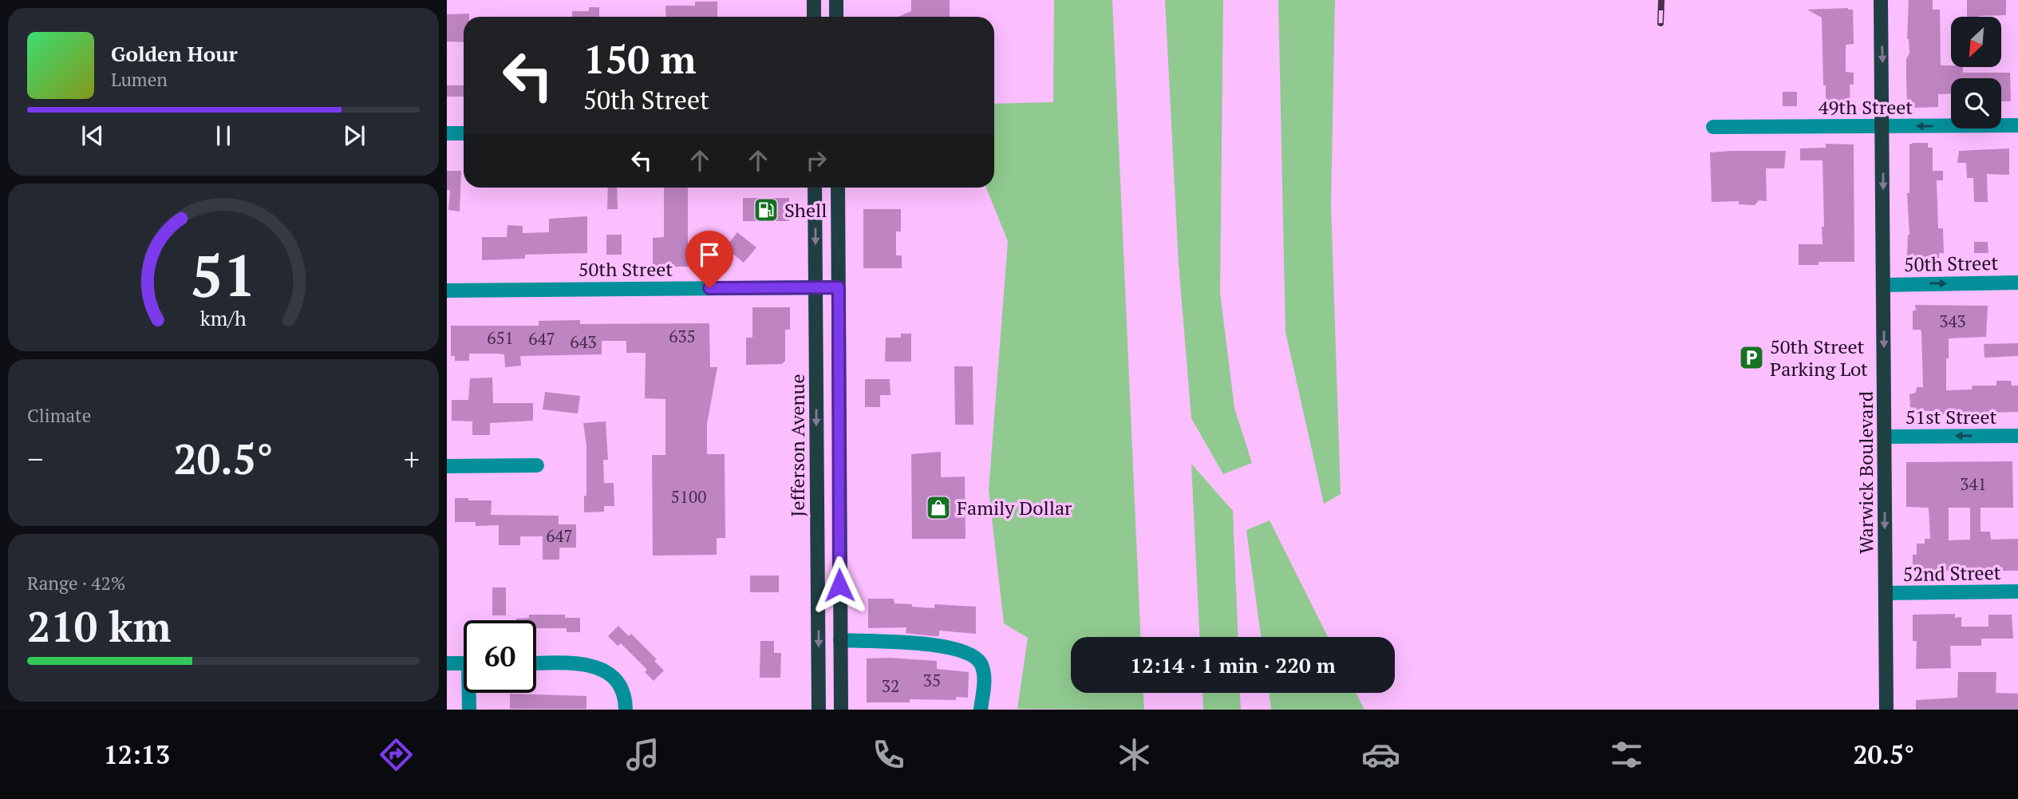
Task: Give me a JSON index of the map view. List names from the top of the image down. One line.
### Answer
{"streets":{"main road":["Jefferson Avenue","Warwick Boulevard"],"street":["49th Street","50th Street","51st Street","52nd Street"]},"crossings":[["49th Street","Warwick Boulevard"],["50th Street","Jefferson Avenue"],["50th Street","Warwick Boulevard"],["51st Street","Warwick Boulevard"],["Warwick Boulevard","52nd Street"]],"one_way":["49th Street","51st Street","Warwick Boulevard"],"places":{"fuel station":["Shell"],"parking":["50th Street Parking Lot"],"shop":["Family Dollar"]},"house_numbers":["343","635","651","647","643","341","5100","647","35","32"],"north":"bottom left","page":{"turn":["150 m","50th Street"],"song":["Golden Hour","Lumen"],"tile":["Climate",["Range · 42%","210 km"]],"heat":["−","20.5°","+"],"limit":"60","trip":"12:14 · 1 min · 220 m","tabs":["12:13","20.5°"],"gauge":["51","km/h"]}}
